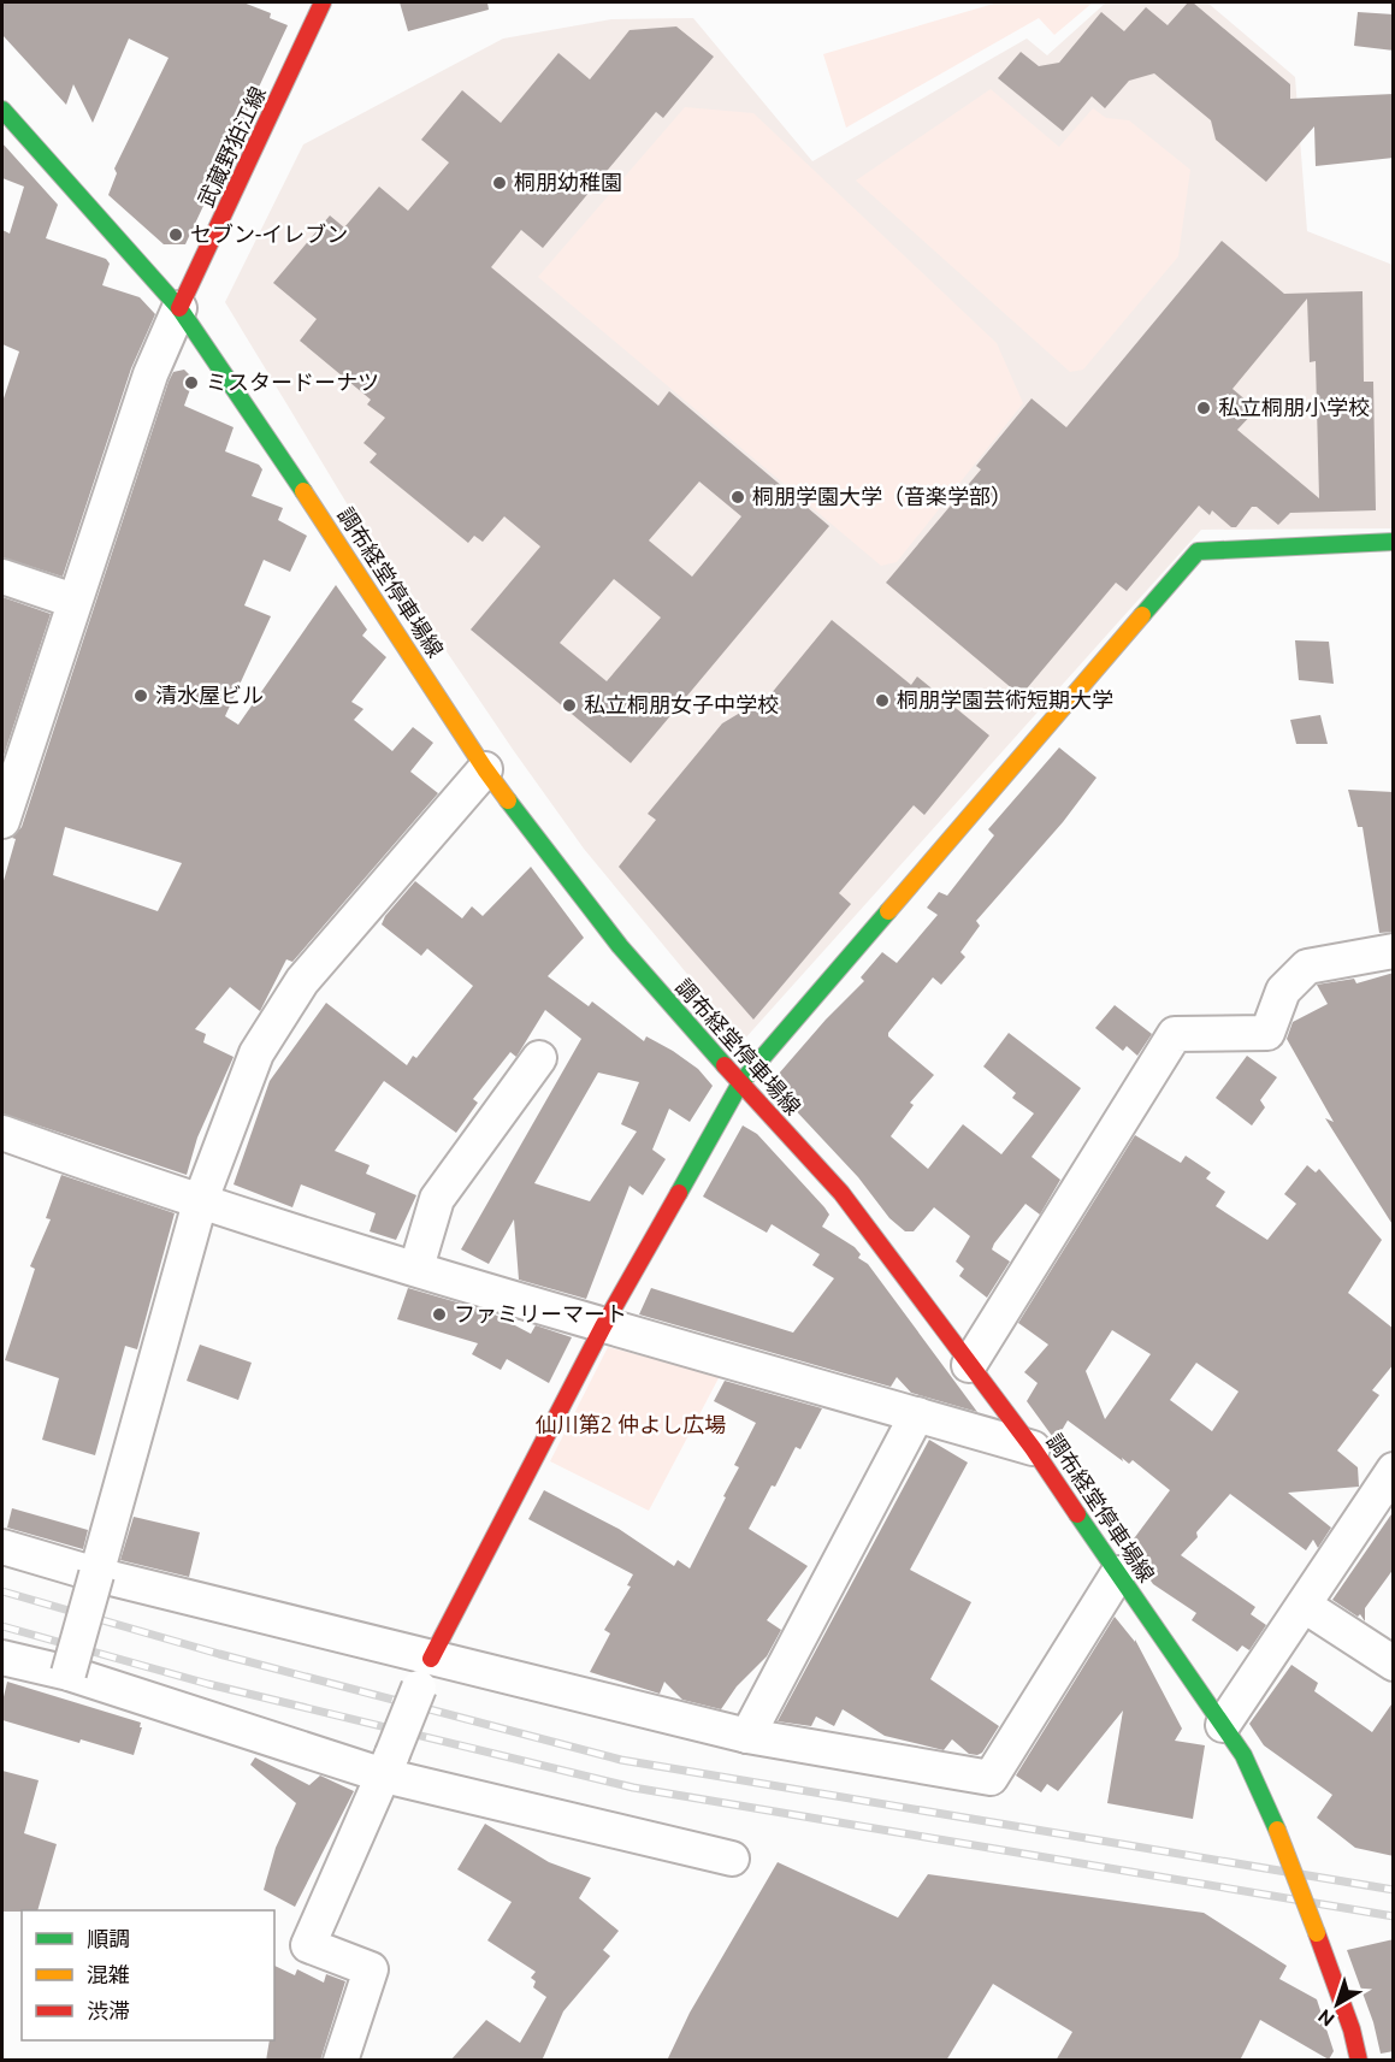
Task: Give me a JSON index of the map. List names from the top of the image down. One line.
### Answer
{"streets":{"main road":["武蔵野狛江線","調布経堂停車場線"]},"crossings":[["武蔵野狛江線","調布経堂停車場線"]],"parks":["仙川第2 仲よし広場"],"places":["桐朋幼稚園","セブン-イレブン","ミスタードーナツ","私立桐朋小学校","桐朋学園大学（音楽学部）","清水屋ビル","桐朋学園芸術短期大学","私立桐朋女子中学校","ファミリーマート"],"legend":["順調","混雑","渋滞"],"north":"bottom left"}
